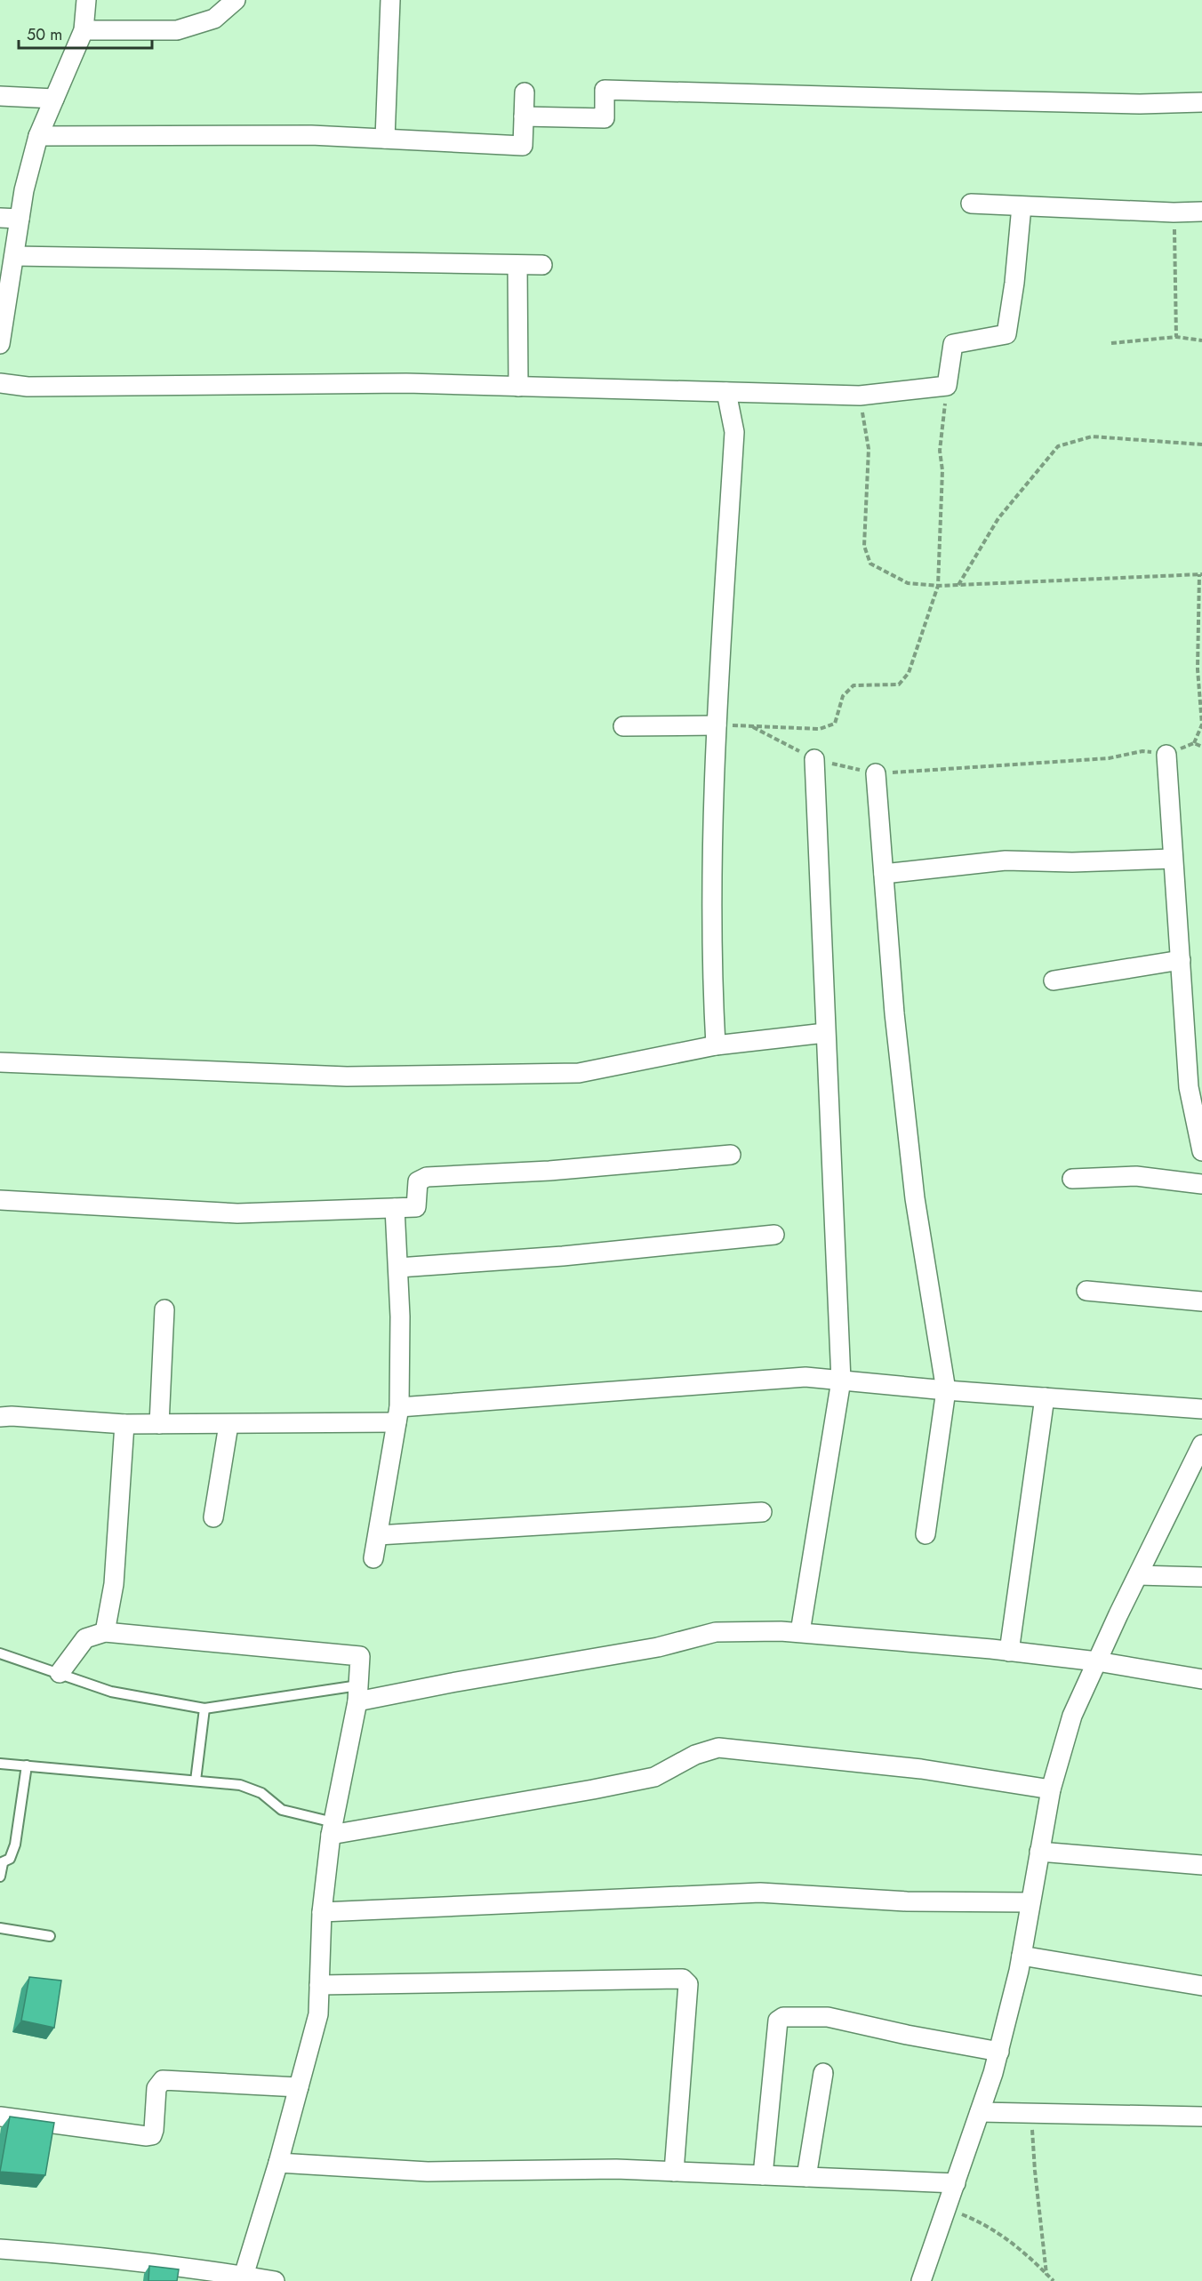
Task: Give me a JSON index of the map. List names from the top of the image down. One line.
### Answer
{"scale_bar":"50 m"}
